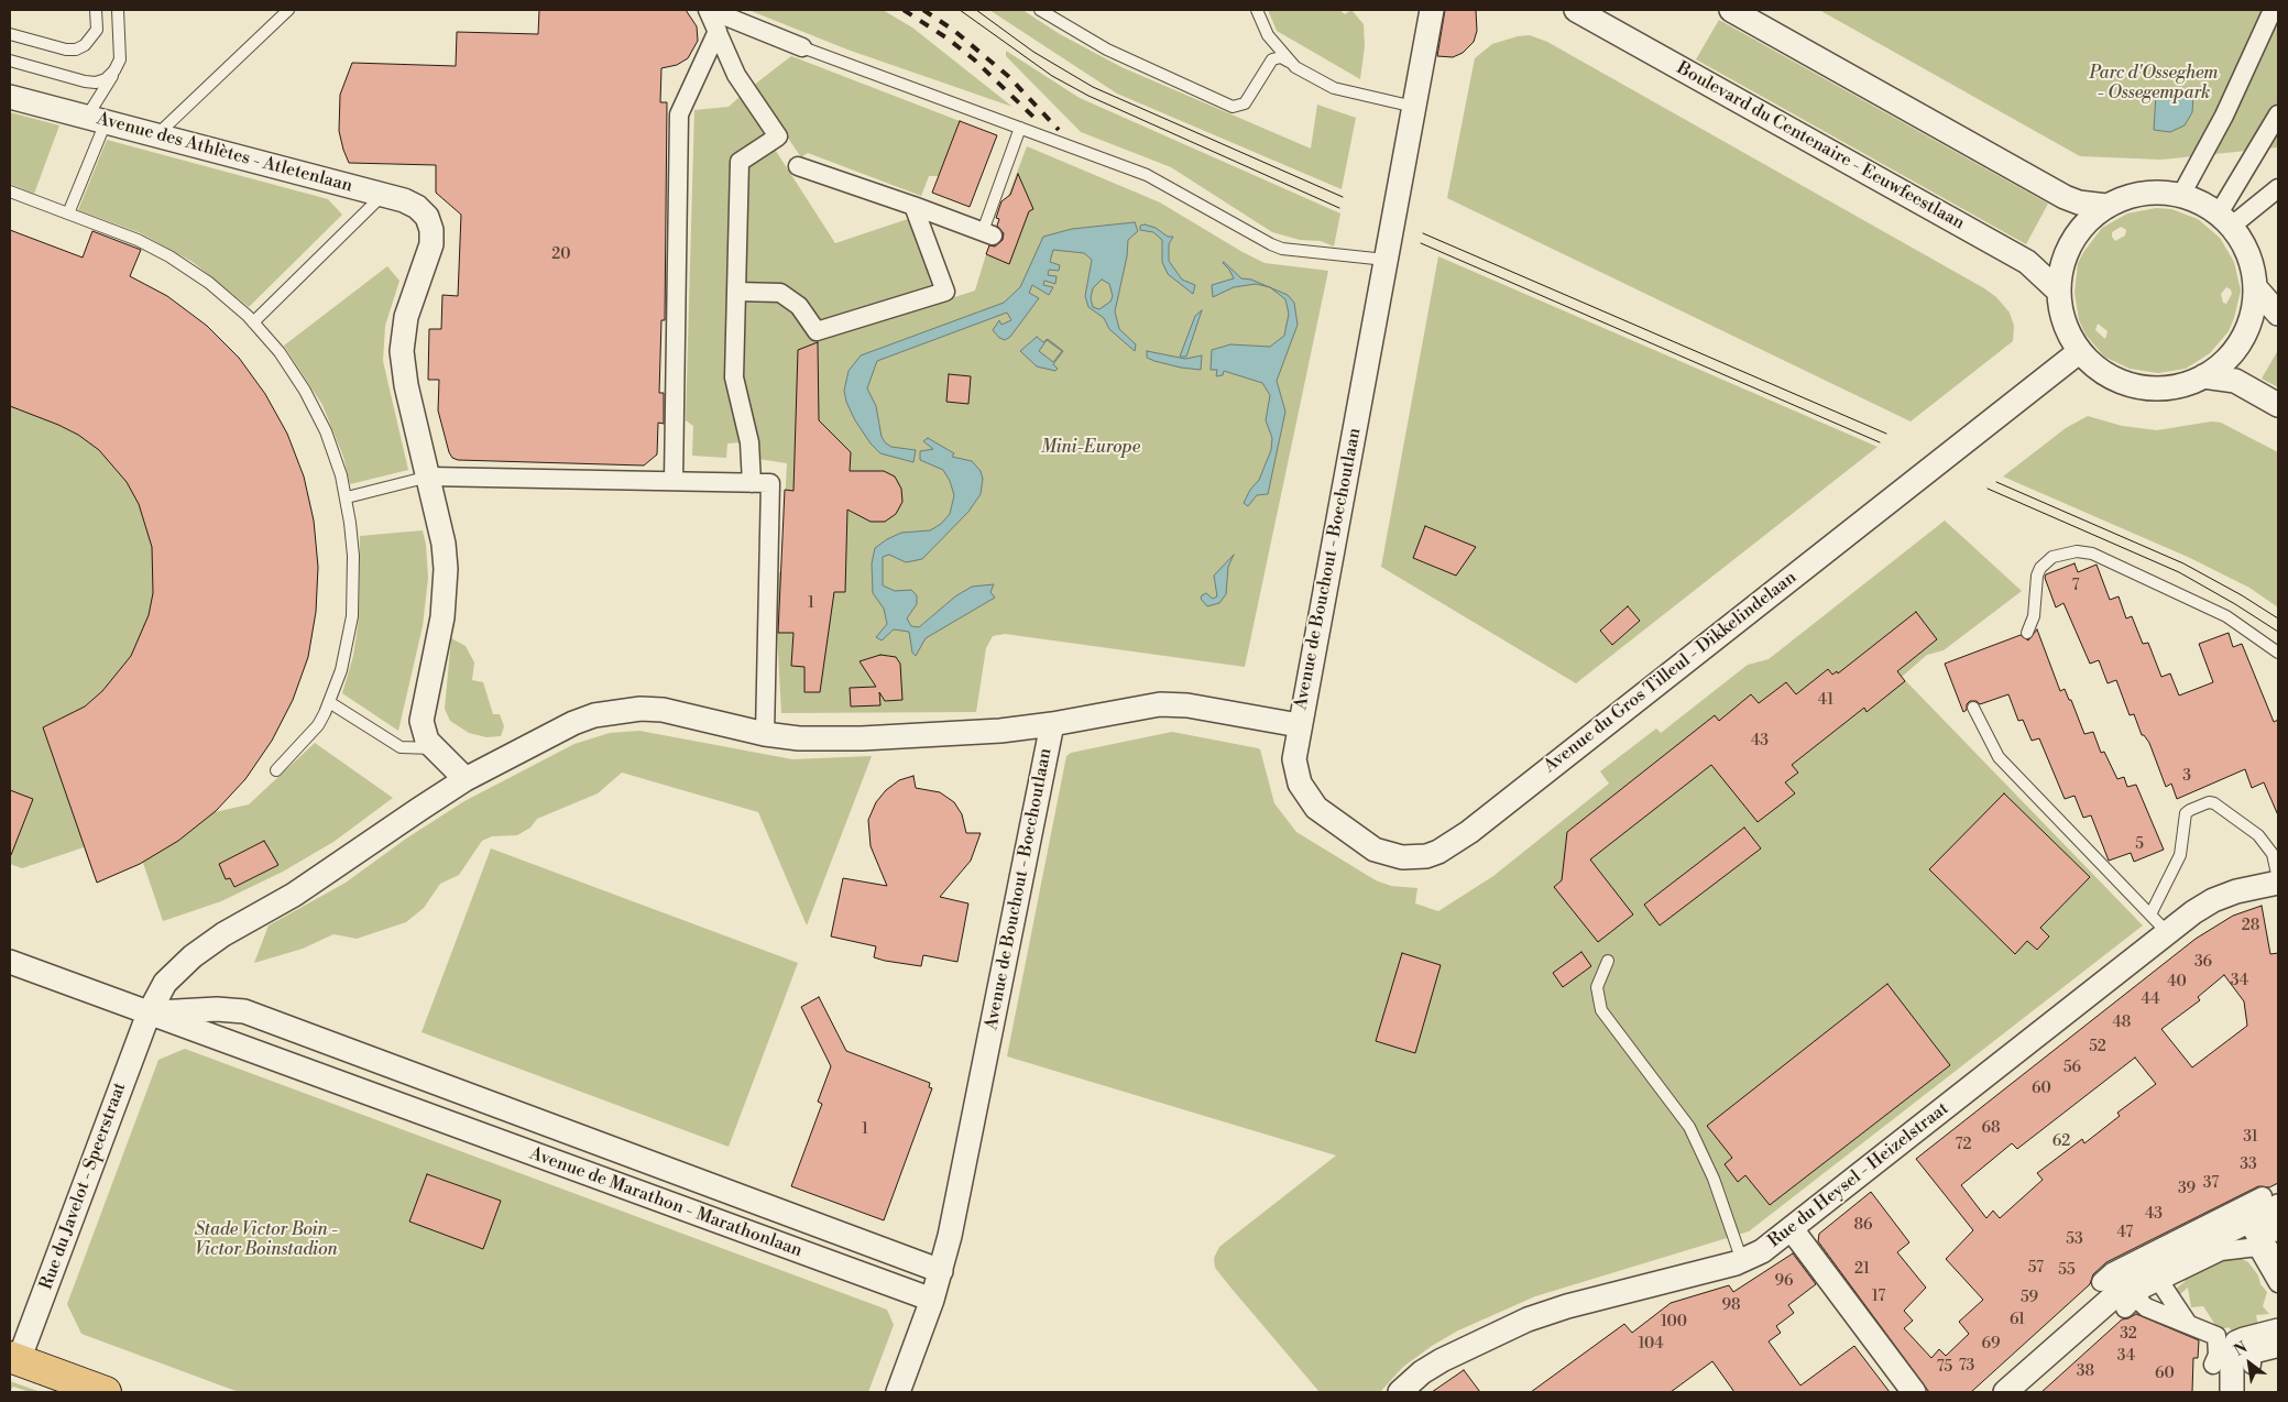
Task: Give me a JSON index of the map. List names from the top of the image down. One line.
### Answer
{"streets":{"street":["Boulevard du Centenaire - Eeuwfeestlaan","Avenue des Athlètes - Atletenlaan","Avenue de Bouchout - Boechoutlaan","Avenue du Gros Tilleul - Dikkelindelaan","Rue du Heysel - Heizelstraat","Rue du Javelot - Speerstraat","Avenue de Marathon - Marathonlaan"]},"crossings":[["Boulevard du Centenaire - Eeuwfeestlaan","Avenue du Gros Tilleul - Dikkelindelaan"],["Avenue de Bouchout - Boechoutlaan","Avenue du Gros Tilleul - Dikkelindelaan"],["Avenue de Bouchout - Boechoutlaan","Rue du Javelot - Speerstraat"],["Avenue de Bouchout - Boechoutlaan","Avenue de Marathon - Marathonlaan"],["Rue du Javelot - Speerstraat","Avenue de Marathon - Marathonlaan"]],"parks":["Parc d'Osseghem - Ossegempark","Mini-Europe","Stade Victor Boin - Victor Boinstadion"],"house_numbers":["20","7","1","41","43","3","5","28","36","34","40","44","48","52","56","60","68","1","31","62","72","33","37","39","43","86","47","53","57","21","55","96","17","59","98","61","100","32","104","69","34","73","75","38","60"],"north":"top left"}
